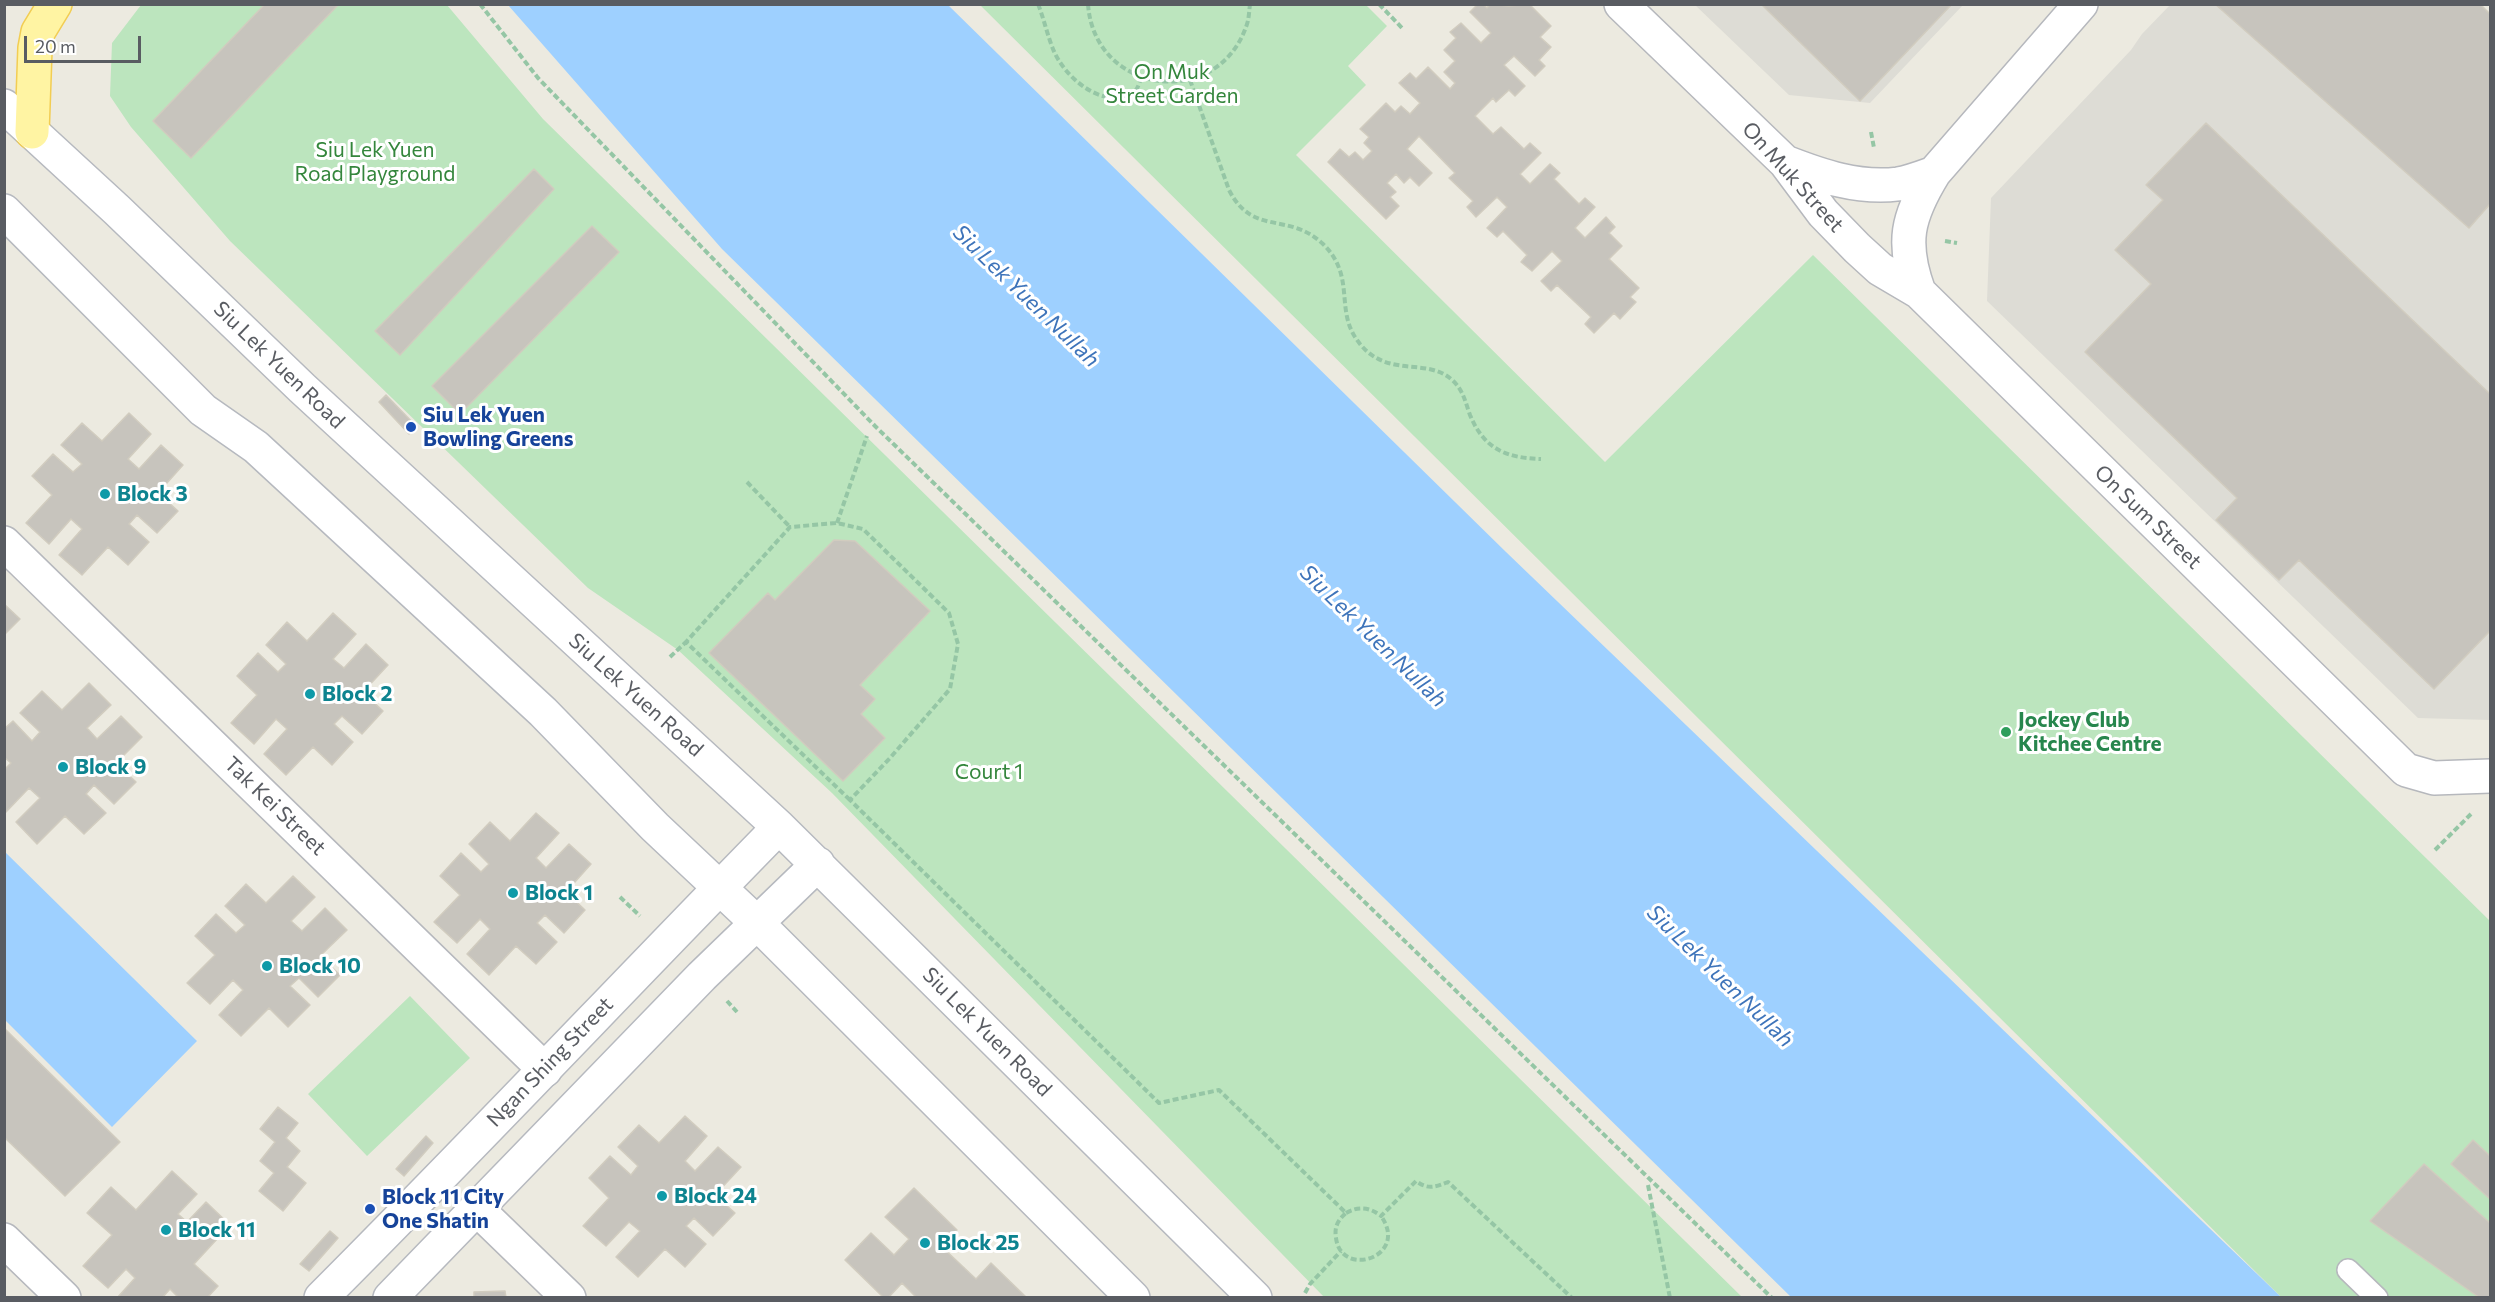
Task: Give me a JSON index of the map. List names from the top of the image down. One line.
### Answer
{"streets":{"street":["On Muk Street","Siu Lek Yuen Road","On Sum Street","Tak Kei Street","Ngan Shing Street"]},"crossings":[["On Muk Street","On Sum Street"],["Siu Lek Yuen Road","Ngan Shing Street"],["Tak Kei Street","Ngan Shing Street"]],"water":["Siu Lek Yuen Nullah"],"parks":["On Muk Street Garden","Siu Lek Yuen Road Playground","Court 1"],"places":["Siu Lek Yuen Bowling Greens","Block 3","Block 2","Jockey Club Kitchee Centre","Block 9","Block 1","Block 10","Block 24","Block 11 City One Shatin","Block 11","Block 25"],"scale_bar":"20 m"}
